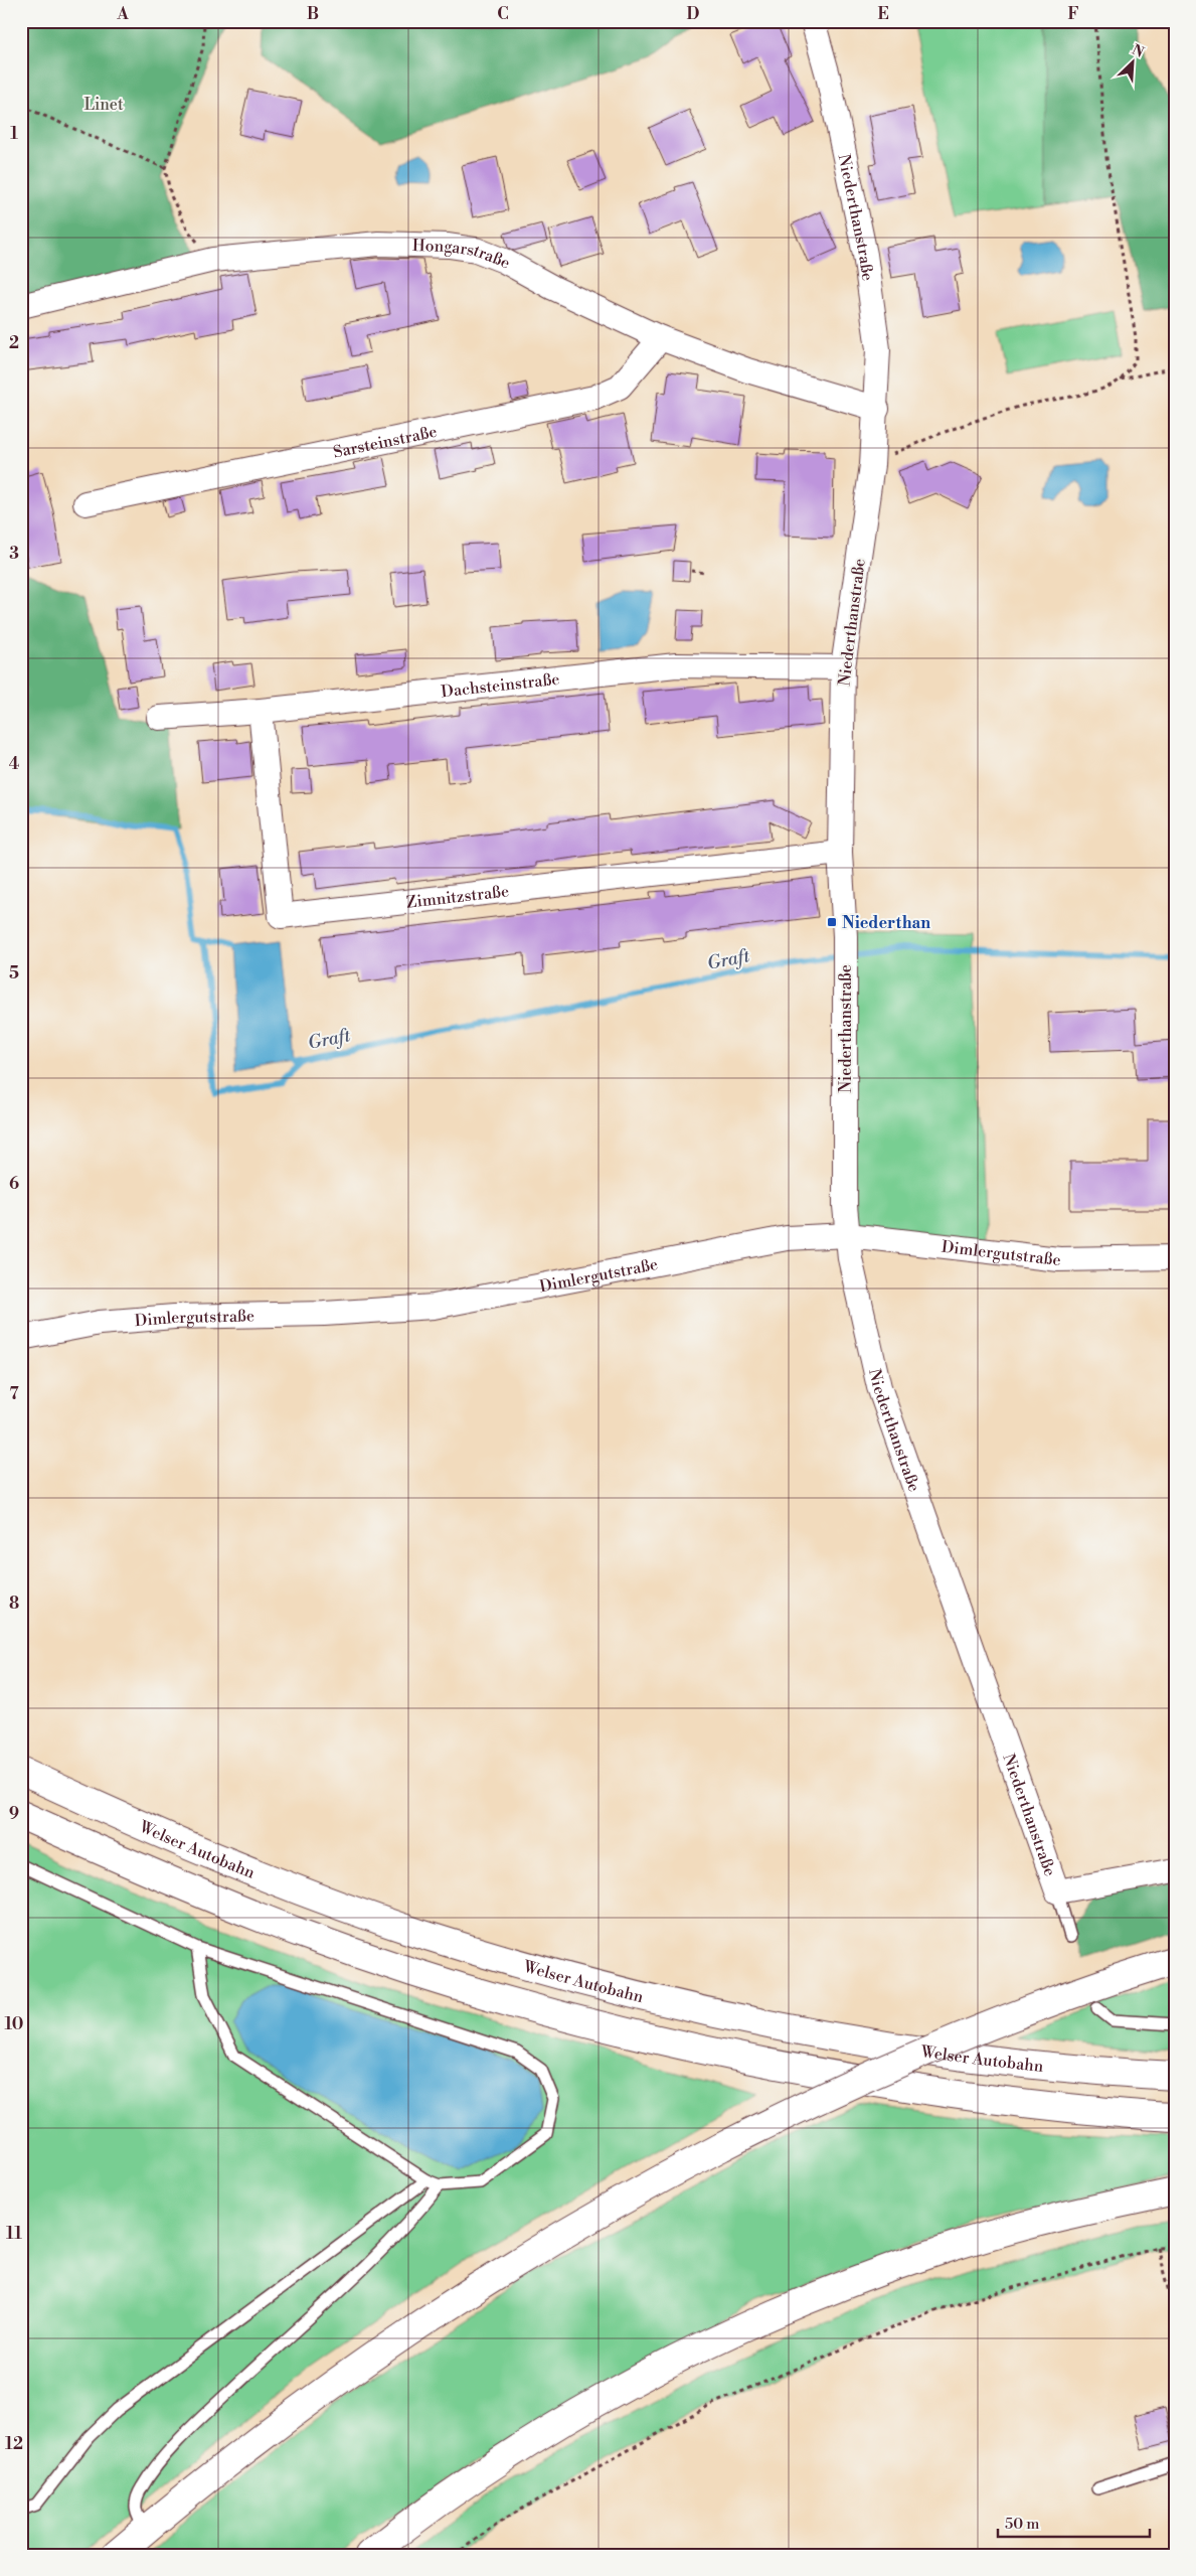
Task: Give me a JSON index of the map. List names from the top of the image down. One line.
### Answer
{"streets":{"highway":["Welser Autobahn"],"street":["Niederthanstraße","Hongarstraße","Sarsteinstraße","Dachsteinstraße","Zimnitzstraße","Dimlergutstraße"]},"crossings":[["Niederthanstraße","Hongarstraße"],["Niederthanstraße","Dachsteinstraße"],["Niederthanstraße","Zimnitzstraße"],["Niederthanstraße","Dimlergutstraße"],["Hongarstraße","Sarsteinstraße"],["Dachsteinstraße","Zimnitzstraße"]],"water":["Graft"],"parks":["Linet"],"places":{"transit":["Niederthan"]},"scale_bar":"50 m","north":"top right","grid":{"columns":["A","B","C","D","E","F"],"rows":["1","2","3","4","5","6","7","8","9","10","11","12"]}}
